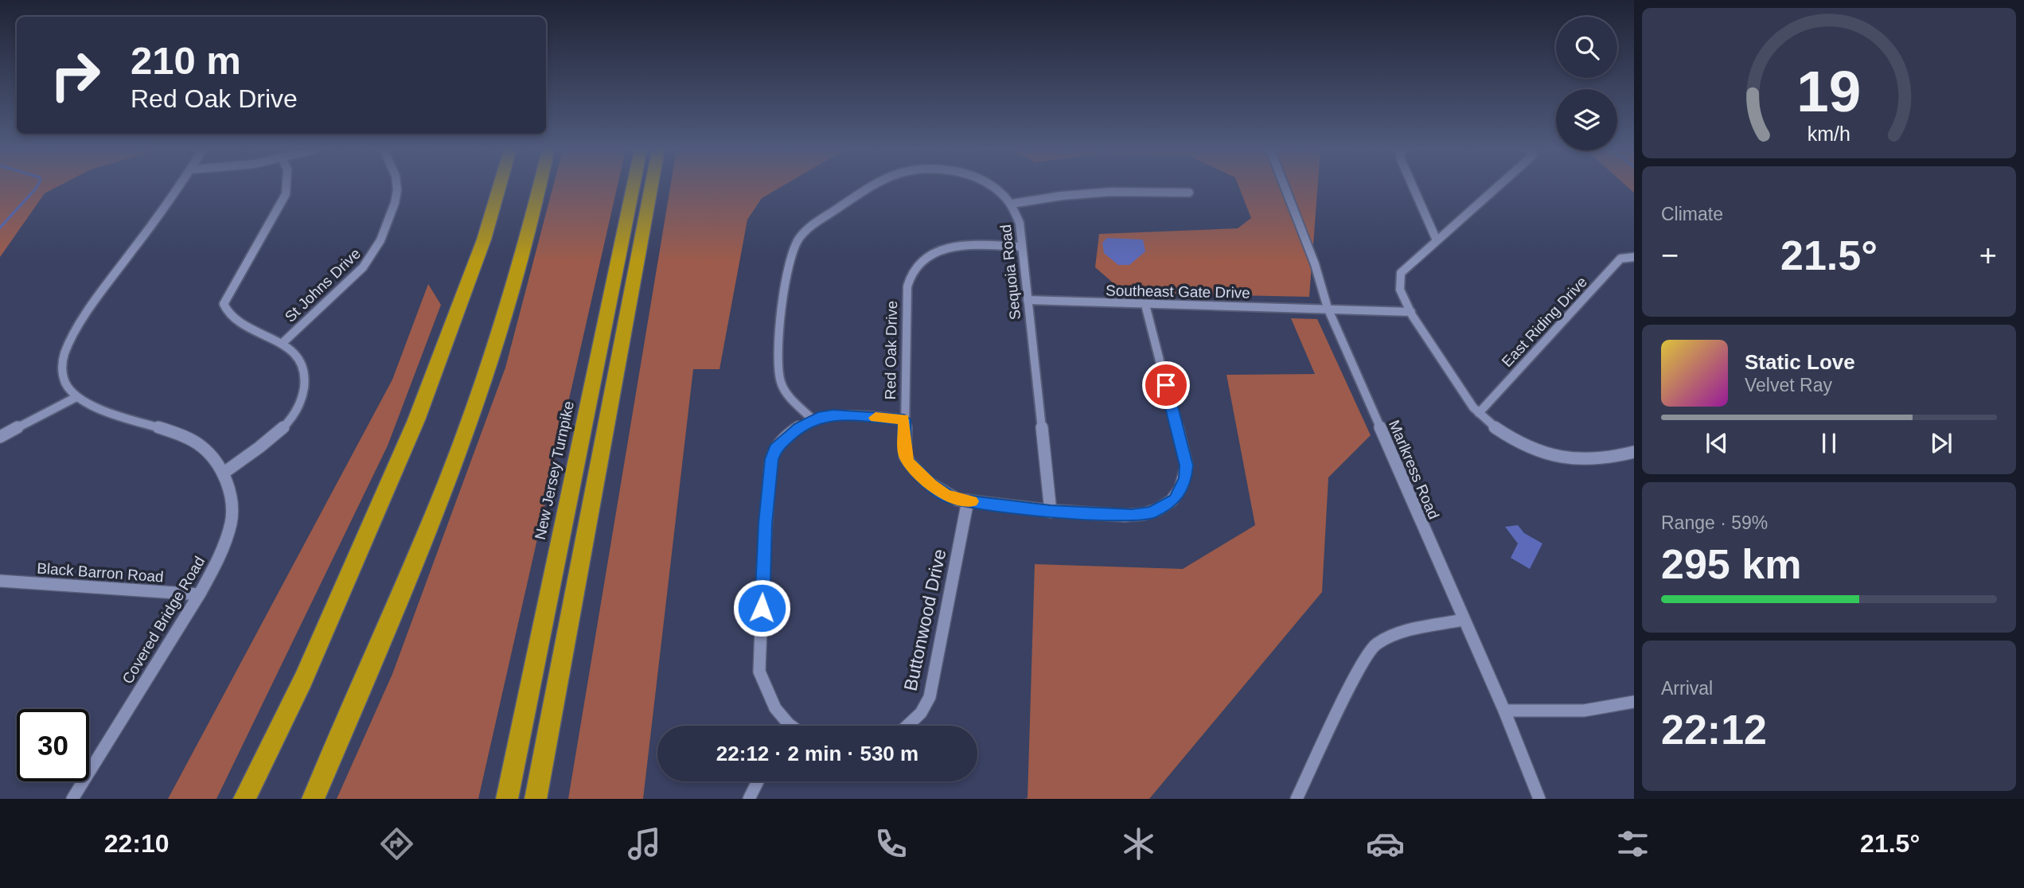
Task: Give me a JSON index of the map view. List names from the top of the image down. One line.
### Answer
{"streets":{"highway":["New Jersey Turnpike"],"street":["Sequoia Road","St Johns Drive","Southeast Gate Drive","East Riding Drive","Red Oak Drive","Marlkress Road","Black Barron Road","Covered Bridge Road","Buttonwood Drive"]},"crossings":[["Sequoia Road","Southeast Gate Drive"],["Sequoia Road","Red Oak Drive"],["Southeast Gate Drive","Red Oak Drive"],["Southeast Gate Drive","Marlkress Road"],["Red Oak Drive","Buttonwood Drive"],["Black Barron Road","Covered Bridge Road"]],"page":{"turn":["210 m","Red Oak Drive"],"tile":["Climate",["Range · 59%","295 km"],["Arrival","22:12"]],"heat":["−","21.5°","+"],"song":["Static Love","Velvet Ray"],"limit":"30","trip":"22:12 · 2 min · 530 m","tabs":["22:10","21.5°"],"gauge":["19","km/h"]}}
